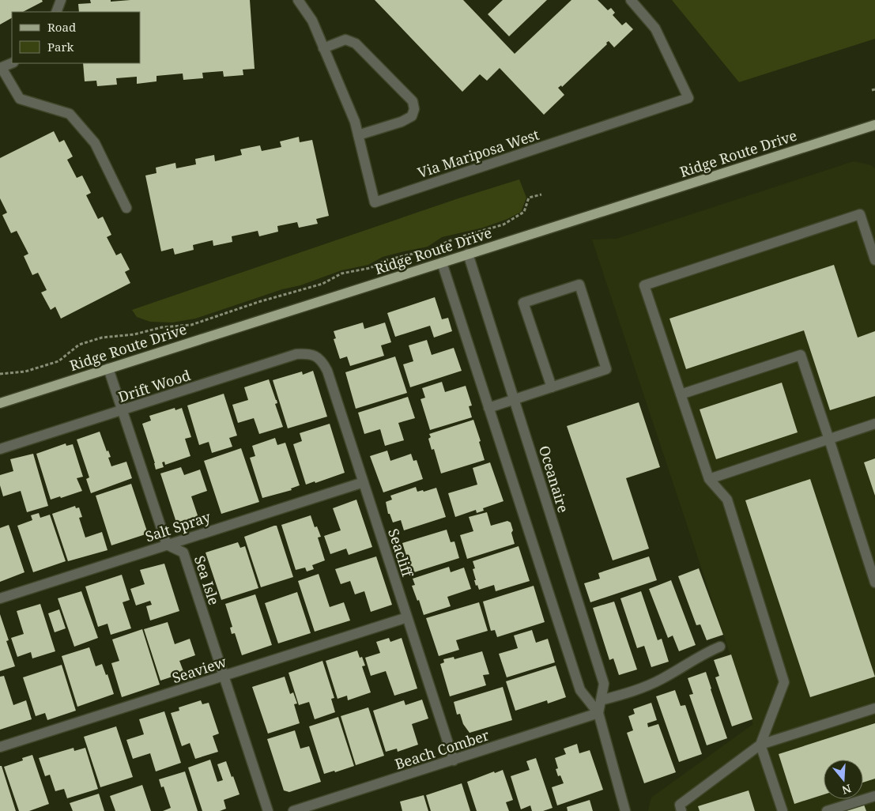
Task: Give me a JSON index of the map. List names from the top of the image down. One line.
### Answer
{"streets":{"main road":["Ridge Route Drive"],"street":["Via Mariposa West","Drift Wood","Oceanaire","Salt Spray","Seacliff","Sea Isle","Seaview","Beach Comber"]},"crossings":[["Ridge Route Drive","Oceanaire"],["Drift Wood","Seacliff"],["Oceanaire","Beach Comber"],["Salt Spray","Seacliff"],["Salt Spray","Sea Isle"],["Seacliff","Seaview"],["Seacliff","Beach Comber"],["Sea Isle","Seaview"]],"legend":["Road","Park"],"north":"bottom"}
